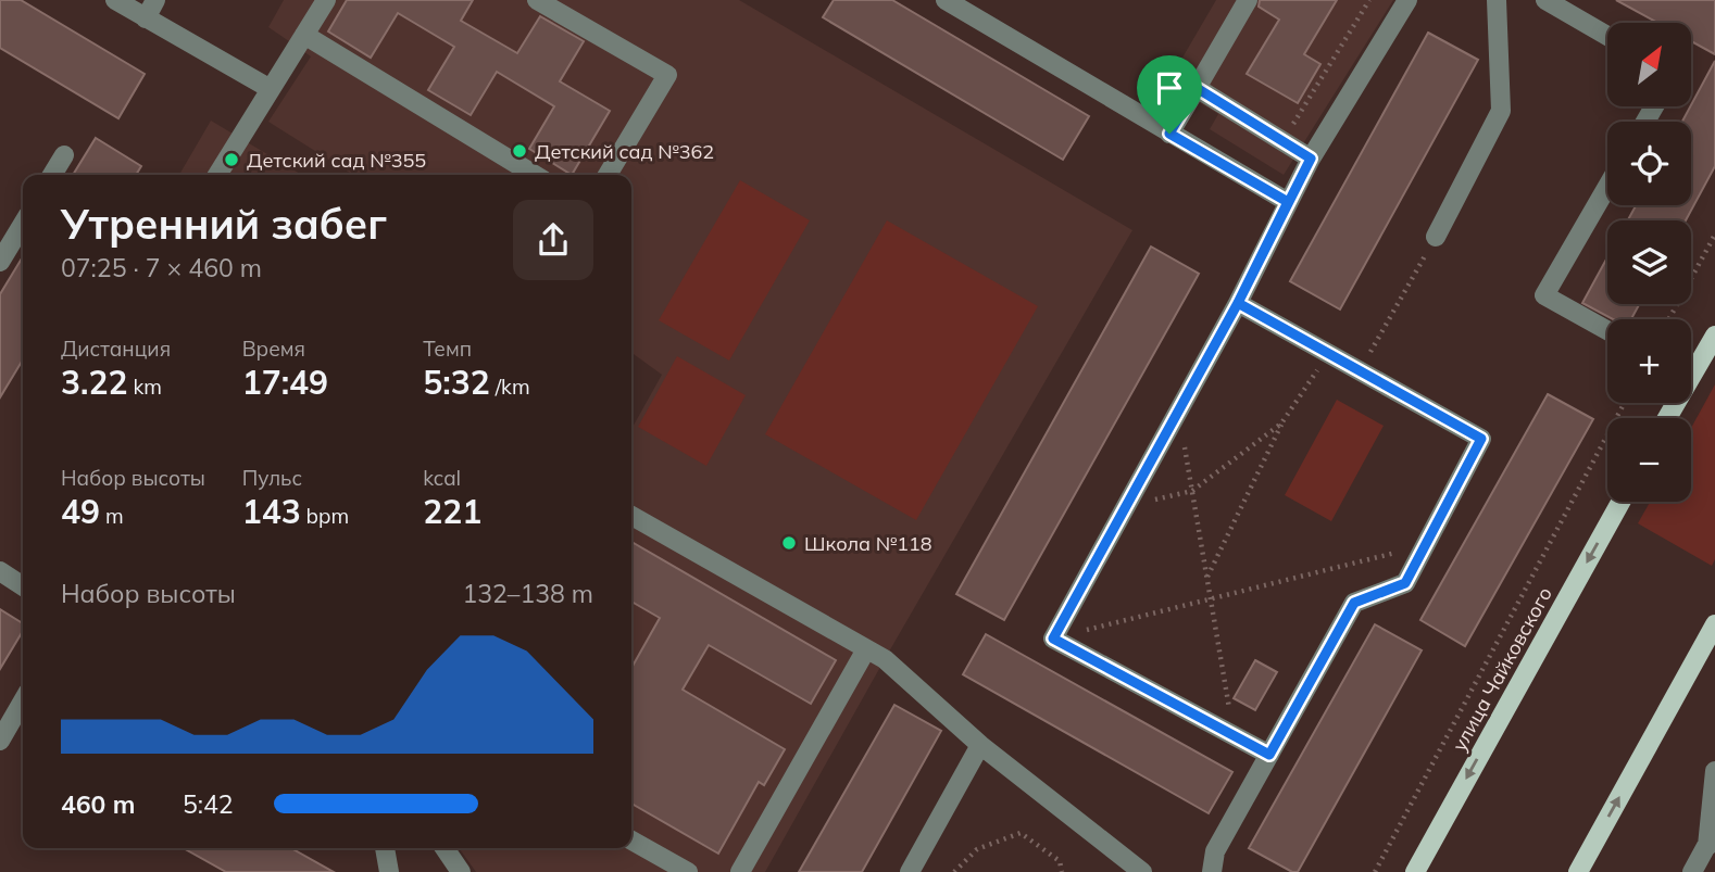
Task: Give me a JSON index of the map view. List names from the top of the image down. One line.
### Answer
{"streets":{"main road":["улица Чайковского"]},"places":["Детский сад №362","Детский сад №355","Школа №118"],"north":"top right","page":{"map_buttons":["+","−"],"heading":["Утренний забег","07:25 · 7 × 460 m"],"stats":[["Дистанция","3.22 km"],["Время","17:49"],["Темп","5:32 /km"],["Набор высоты","49 m"],["Пульс","143 bpm"],["kcal","221"]],"chart":["Набор высоты","132–138 m"],"list":[{"name":"460 m","note":"5:42"}]}}
